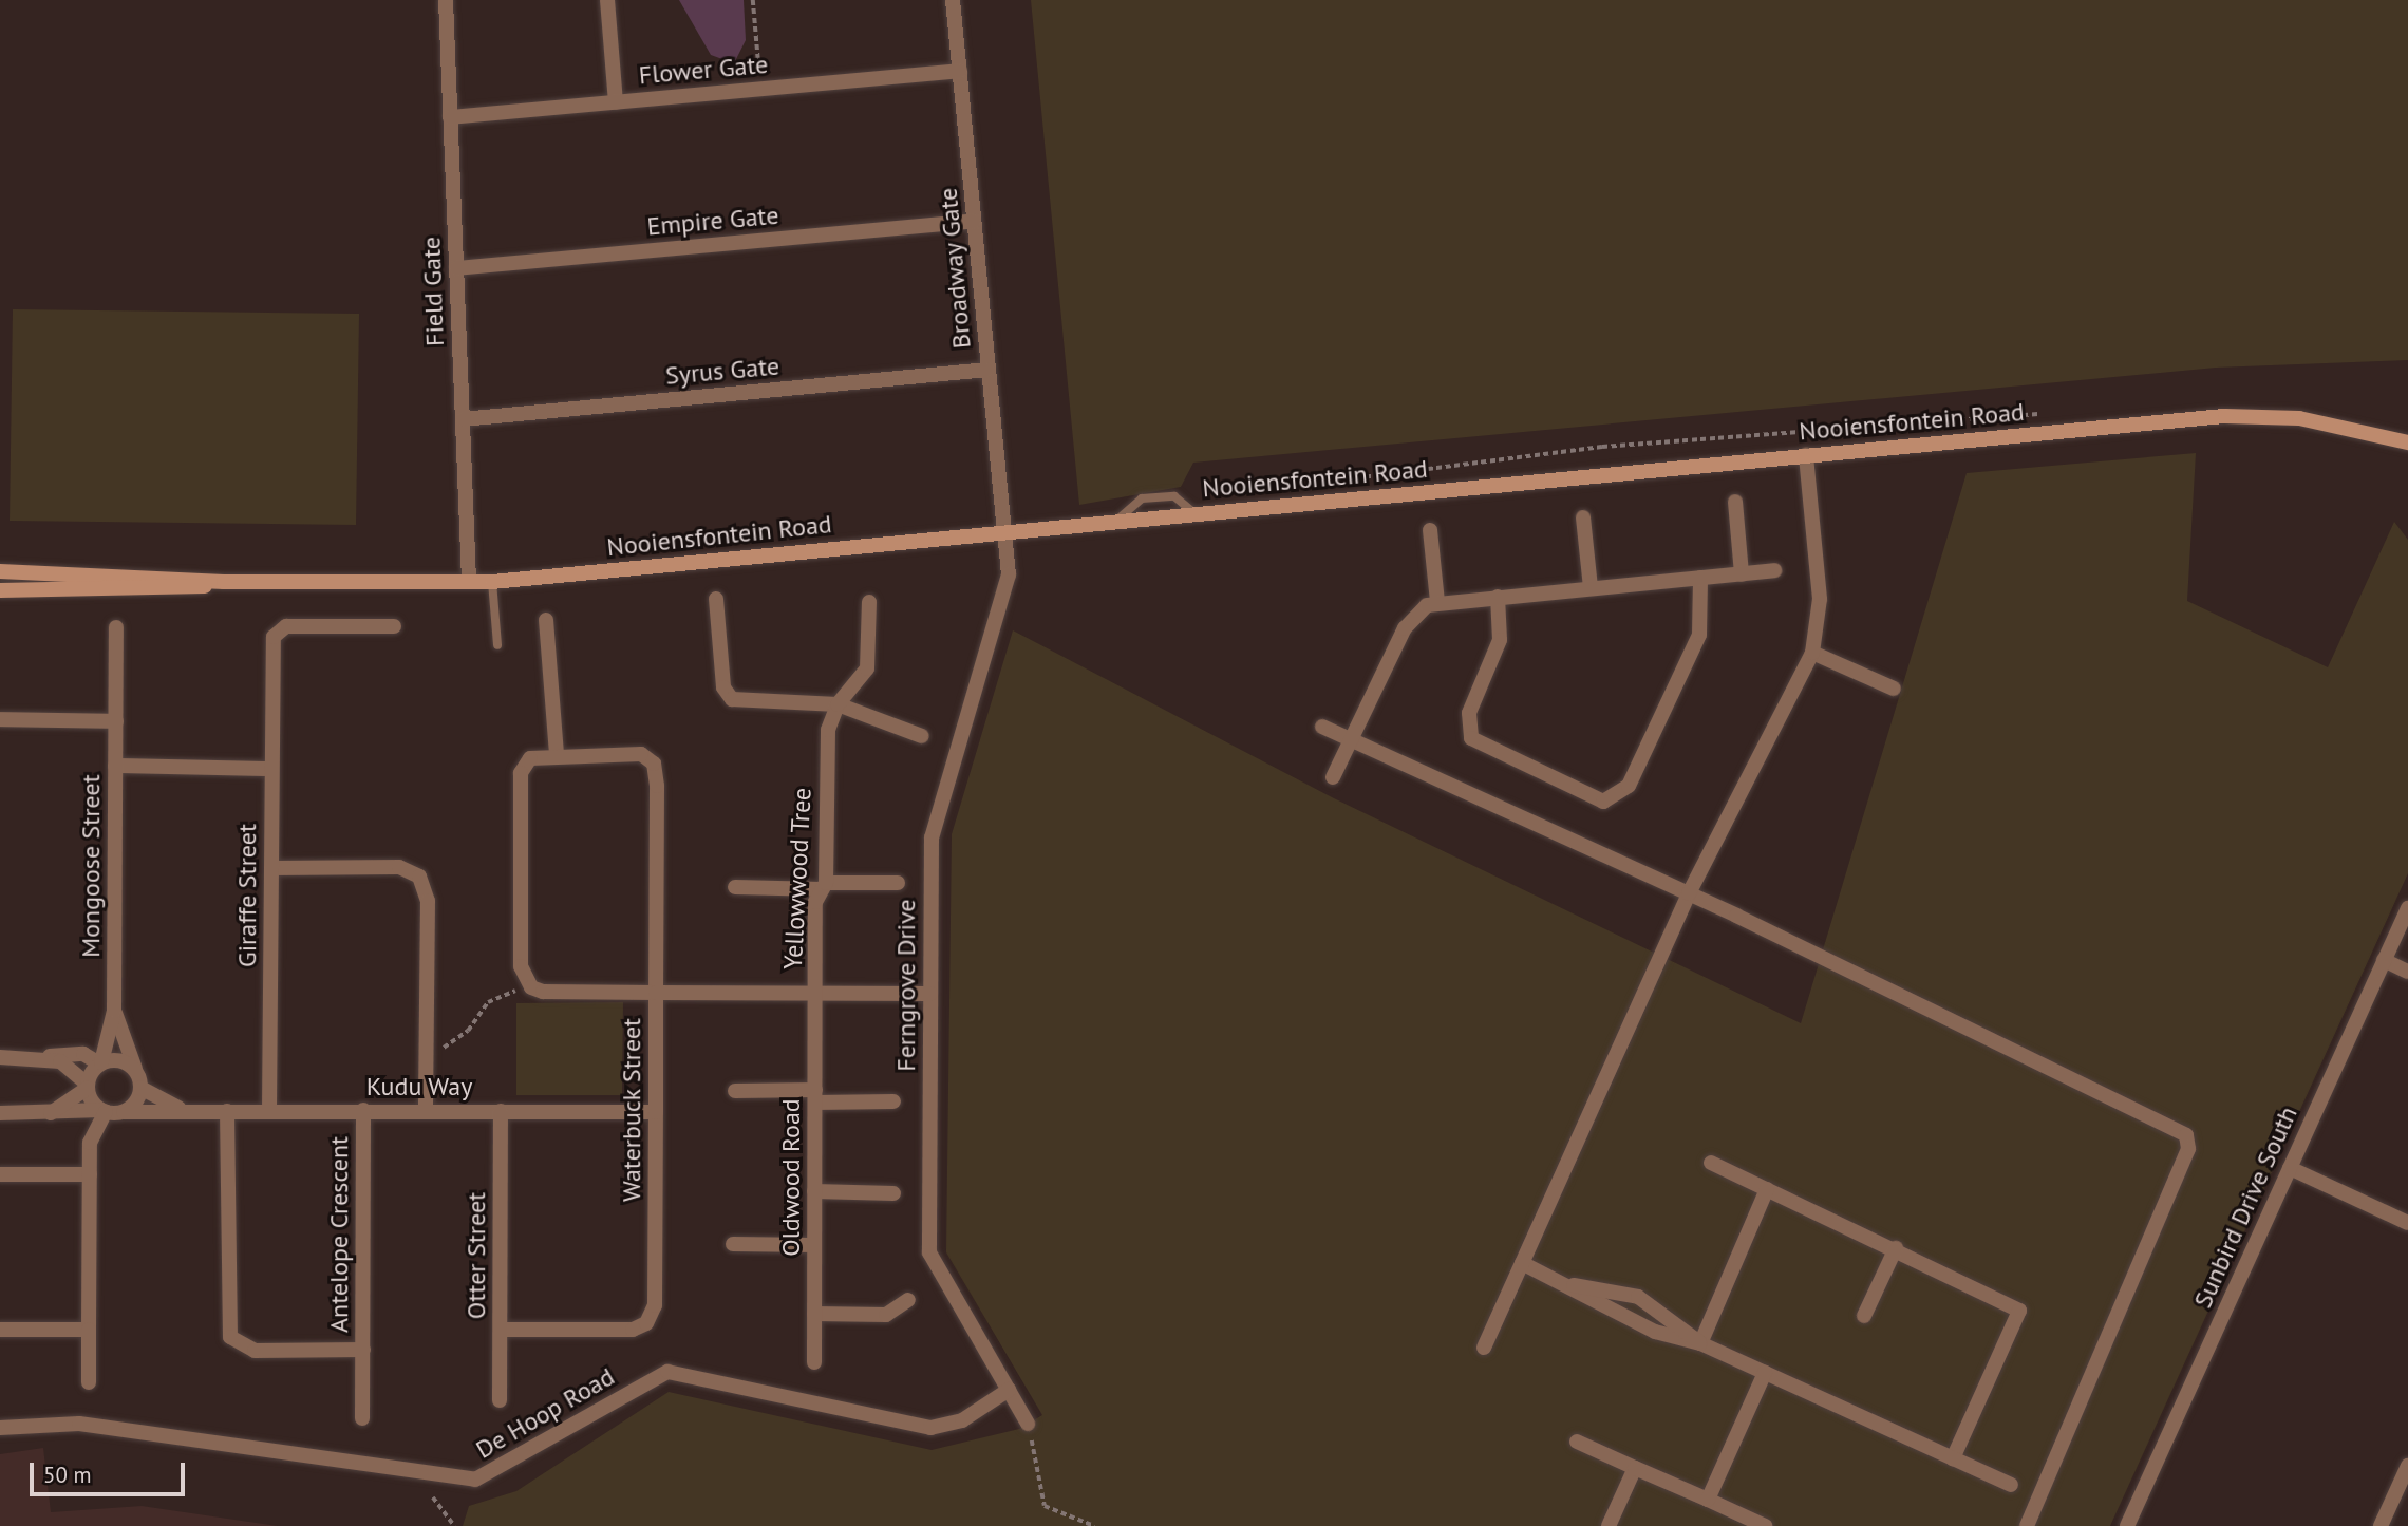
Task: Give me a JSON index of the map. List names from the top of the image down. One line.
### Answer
{"streets":{"street":["Flower Gate","Empire Gate","Broadway Gate","Field Gate","Syrus Gate","Nooiensfontein Road","Mongoose Street","Yellowwood Tree","Giraffe Street","Ferngrove Drive","Kudu Way","Waterbuck Street","Oldwood Road","Sunbird Drive South","Antelope Crescent","Otter Street","De Hoop Road"]},"crossings":[["Flower Gate","Broadway Gate"],["Flower Gate","Field Gate"],["Empire Gate","Broadway Gate"],["Empire Gate","Field Gate"],["Broadway Gate","Syrus Gate"],["Broadway Gate","Nooiensfontein Road"],["Broadway Gate","Ferngrove Drive"],["Field Gate","Syrus Gate"],["Field Gate","Nooiensfontein Road"],["Nooiensfontein Road","Ferngrove Drive"],["Mongoose Street","Kudu Way"],["Yellowwood Tree","Oldwood Road"],["Giraffe Street","Kudu Way"],["Ferngrove Drive","De Hoop Road"],["Kudu Way","Waterbuck Street"],["Kudu Way","Antelope Crescent"],["Kudu Way","Otter Street"],["Waterbuck Street","Otter Street"]],"scale_bar":"50 m"}
